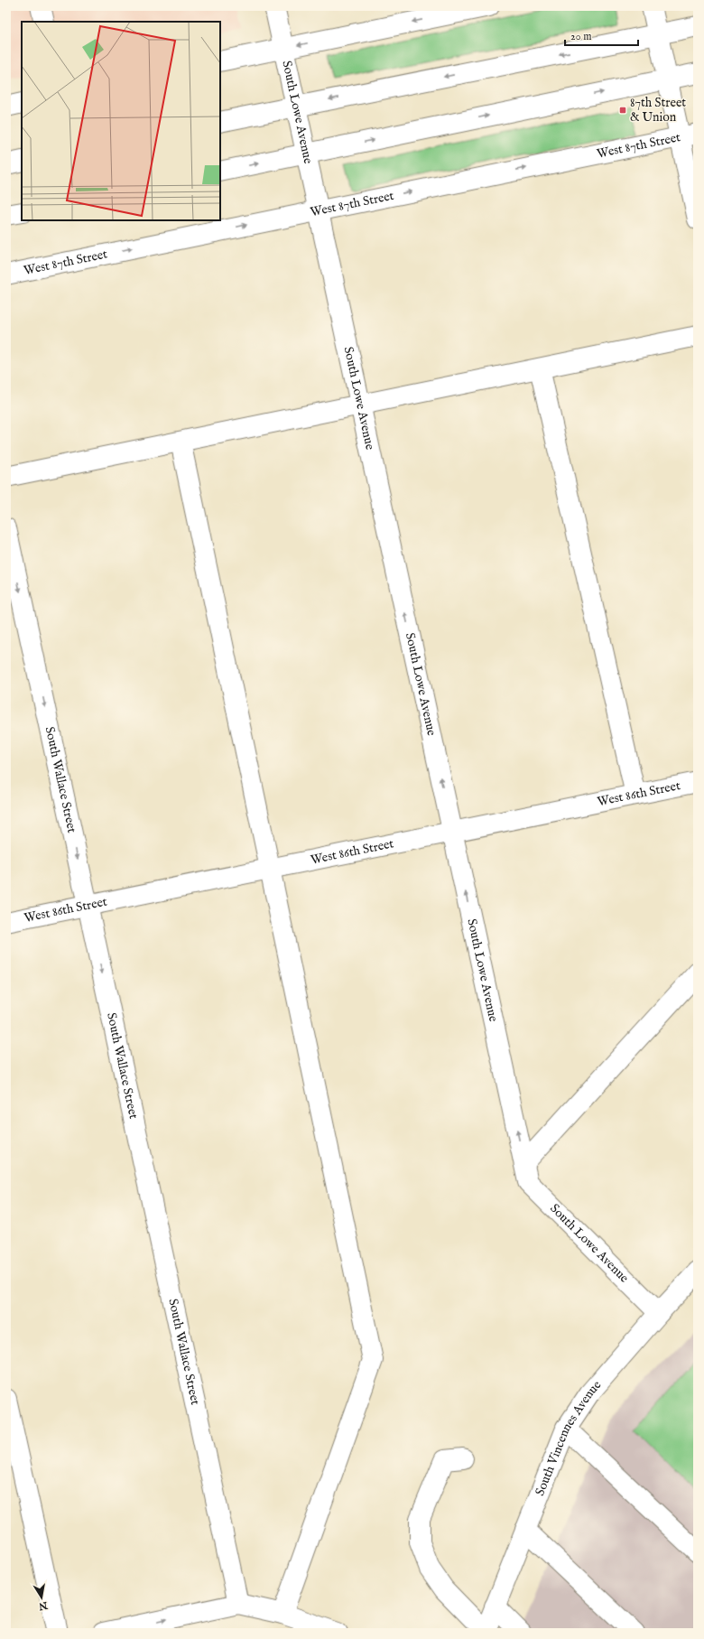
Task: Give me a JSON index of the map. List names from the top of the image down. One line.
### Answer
{"streets":{"street":["South Lowe Avenue","West 87th Street","South Wallace Street","West 86th Street","South Vincennes Avenue"]},"crossings":[["South Lowe Avenue","West 87th Street"],["South Lowe Avenue","West 86th Street"],["South Lowe Avenue","South Vincennes Avenue"],["South Wallace Street","West 86th Street"]],"one_way":["South Lowe Avenue","South Wallace Street"],"places":{"transit":["87th Street & Union"]},"scale_bar":"20 m","north":"bottom"}
